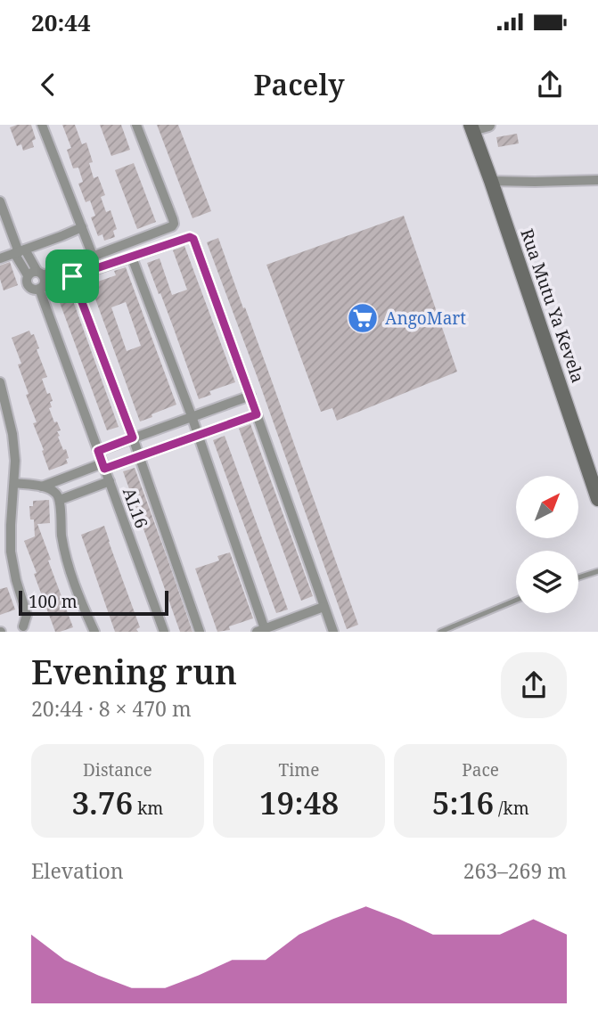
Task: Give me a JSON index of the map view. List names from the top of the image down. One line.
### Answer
{"streets":{"main road":["Rua Mutu Ya Kevela"],"street":["AL16"]},"places":{"supermarket":["AngoMart"]},"scale_bar":"100 m","north":"top right","page":{"status":"20:44","header":"Pacely","scale":"100 m","heading":["Evening run","20:44 · 8 × 470 m"],"stats":[["Distance","3.76 km"],["Time","19:48"],["Pace","5:16 /km"]],"chart":["Elevation","263–269 m"]}}
